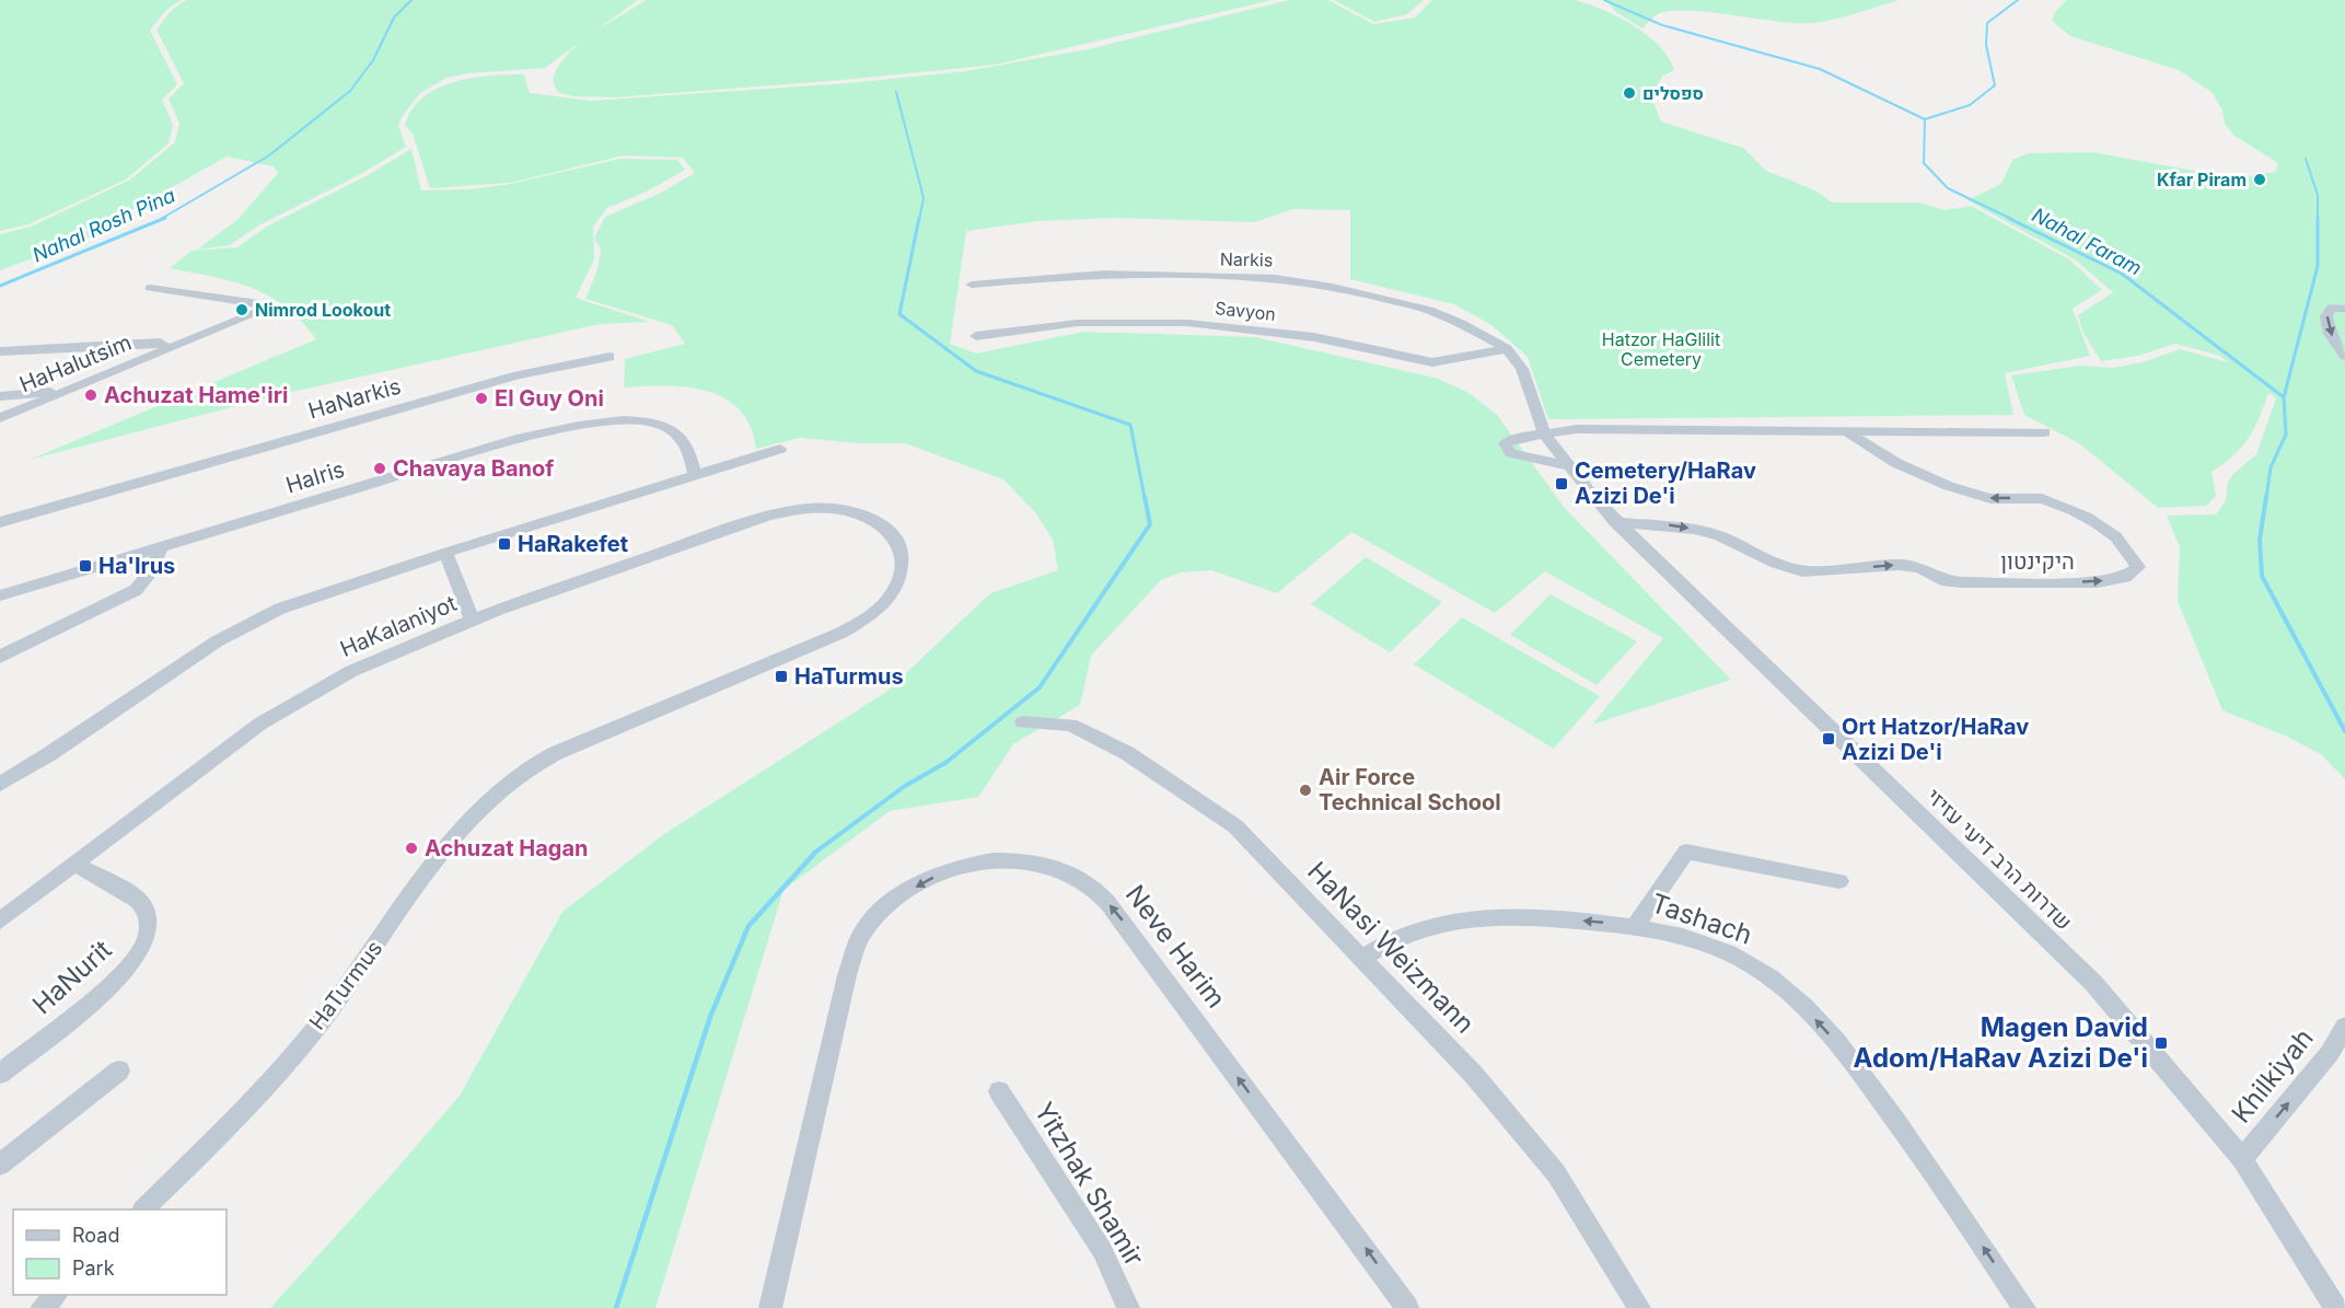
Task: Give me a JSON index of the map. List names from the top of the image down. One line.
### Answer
{"streets":{"street":["Narkis","Savyon","HaHalutsim","HaNarkis","HaIris","היקינטון","HaKalaniyot","שדרות הרב דיעי עזיזי","Tashach","Neve Harim","HaNasi Weizmann","HaNurit","HaTurmus","Khilkiyah","Yitzhak Shamir"]},"crossings":[["Narkis","Savyon"],["Narkis","שדרות הרב דיעי עזיזי"],["Savyon","שדרות הרב דיעי עזיזי"],["היקינטון","שדרות הרב דיעי עזיזי"],["HaKalaniyot","HaNurit"],["HaKalaniyot","HaTurmus"],["שדרות הרב דיעי עזיזי","Khilkiyah"],["Tashach","HaNasi Weizmann"]],"one_way":["Tashach","Khilkiyah"],"water":["Nahal Rosh Pina","Nahal Faram"],"parks":["Hatzor HaGlilit Cemetery"],"places":{"other":["ספסלים","Kfar Piram","Nimrod Lookout","Achuzat Hame'iri","El Guy Oni","Chavaya Banof","Air Force Technical School","Achuzat Hagan"],"transit":["Cemetery/HaRav Azizi De'i","HaRakefet","Ha'Irus","HaTurmus","Ort Hatzor/HaRav Azizi De'i","Magen David Adom/HaRav Azizi De'i"]},"legend":["Road","Park"]}
